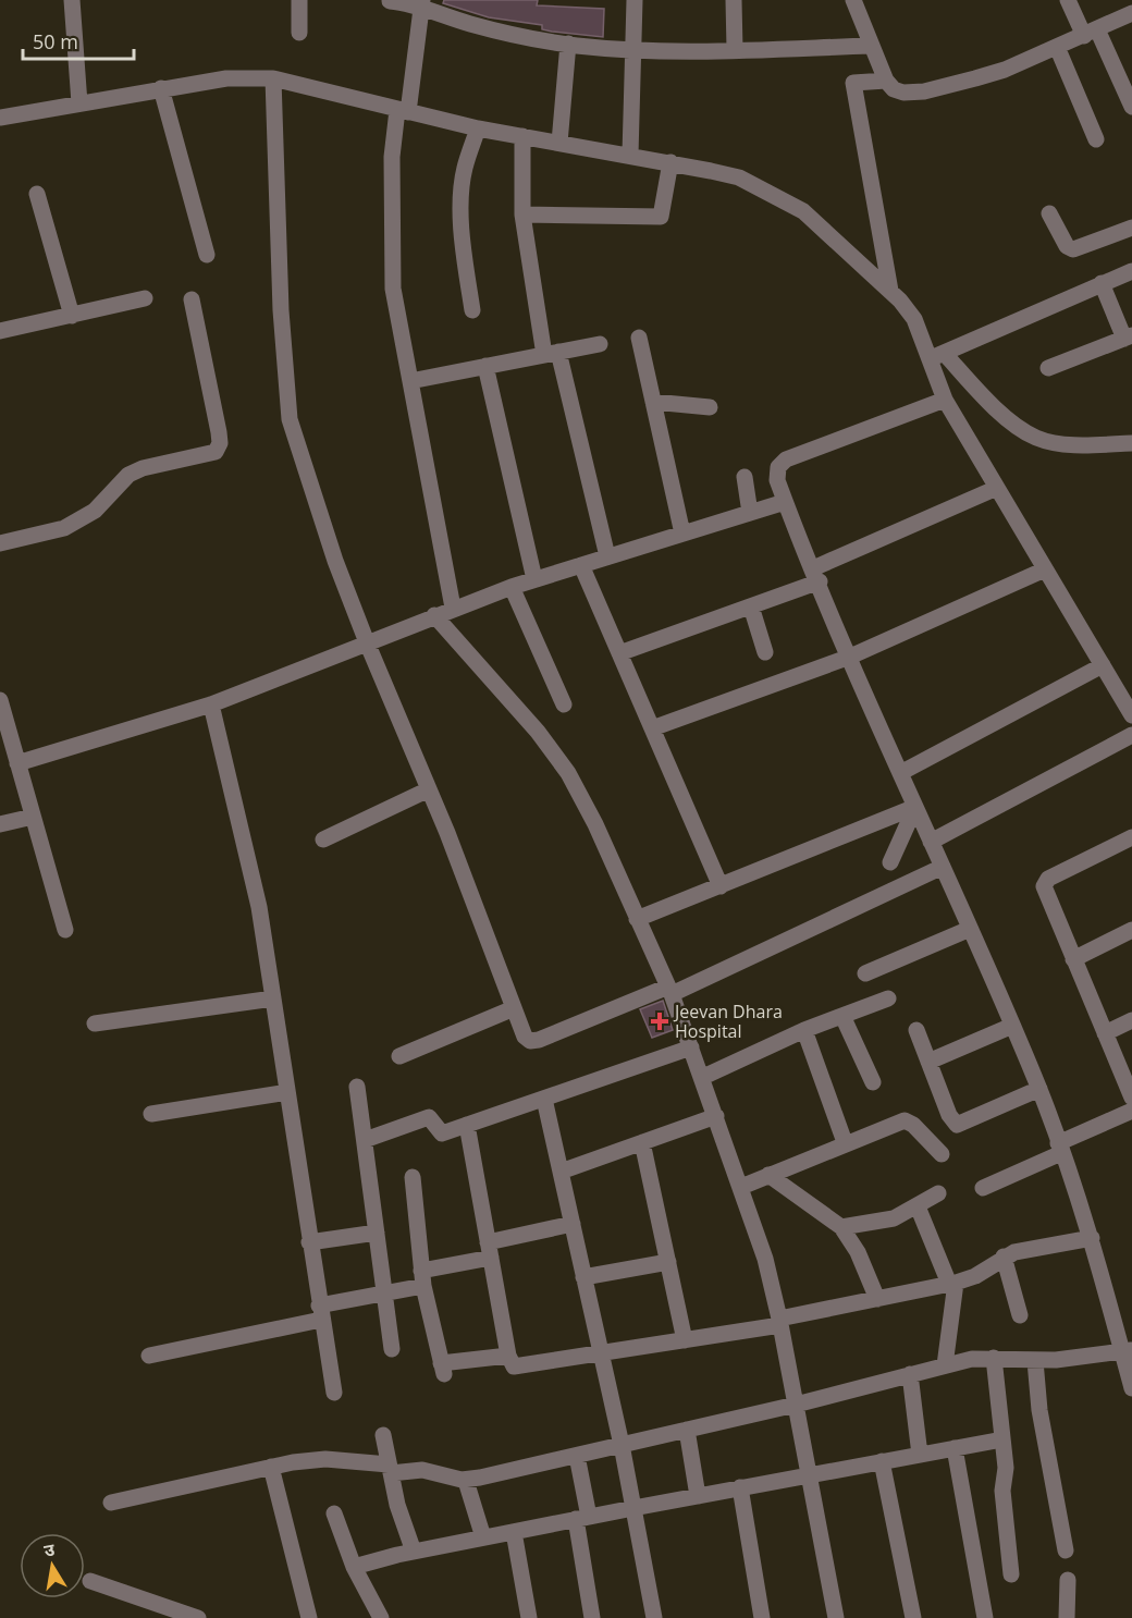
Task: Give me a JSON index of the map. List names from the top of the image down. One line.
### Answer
{"places":{"health":["Jeevan Dhara Hospital"]},"scale_bar":"50 m","north":"top"}
